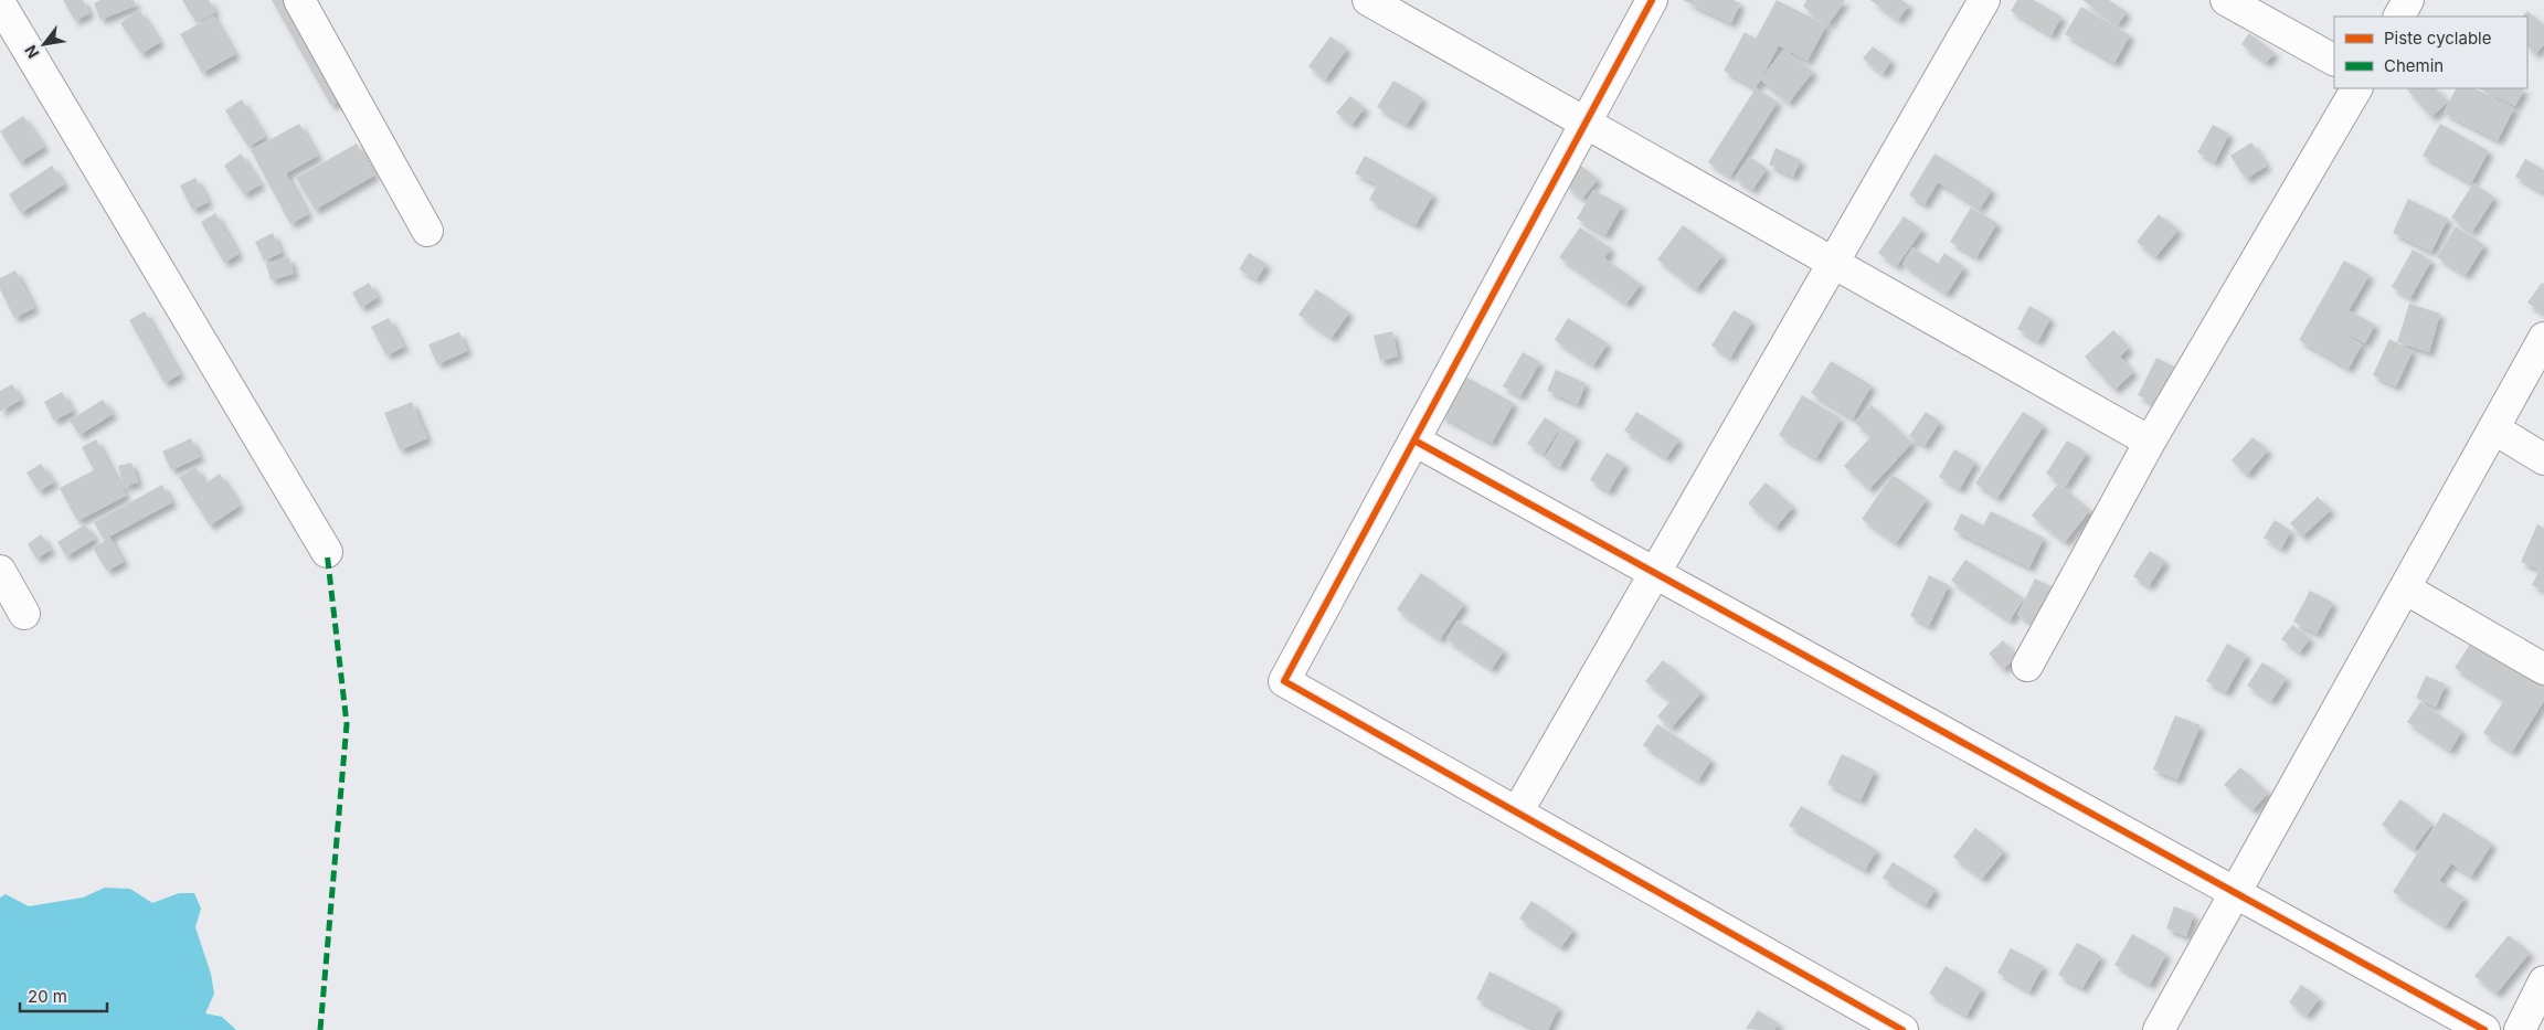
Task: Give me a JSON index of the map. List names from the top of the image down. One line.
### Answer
{"legend":["Piste cyclable","Chemin"],"scale_bar":"20 m","north":"bottom left"}
